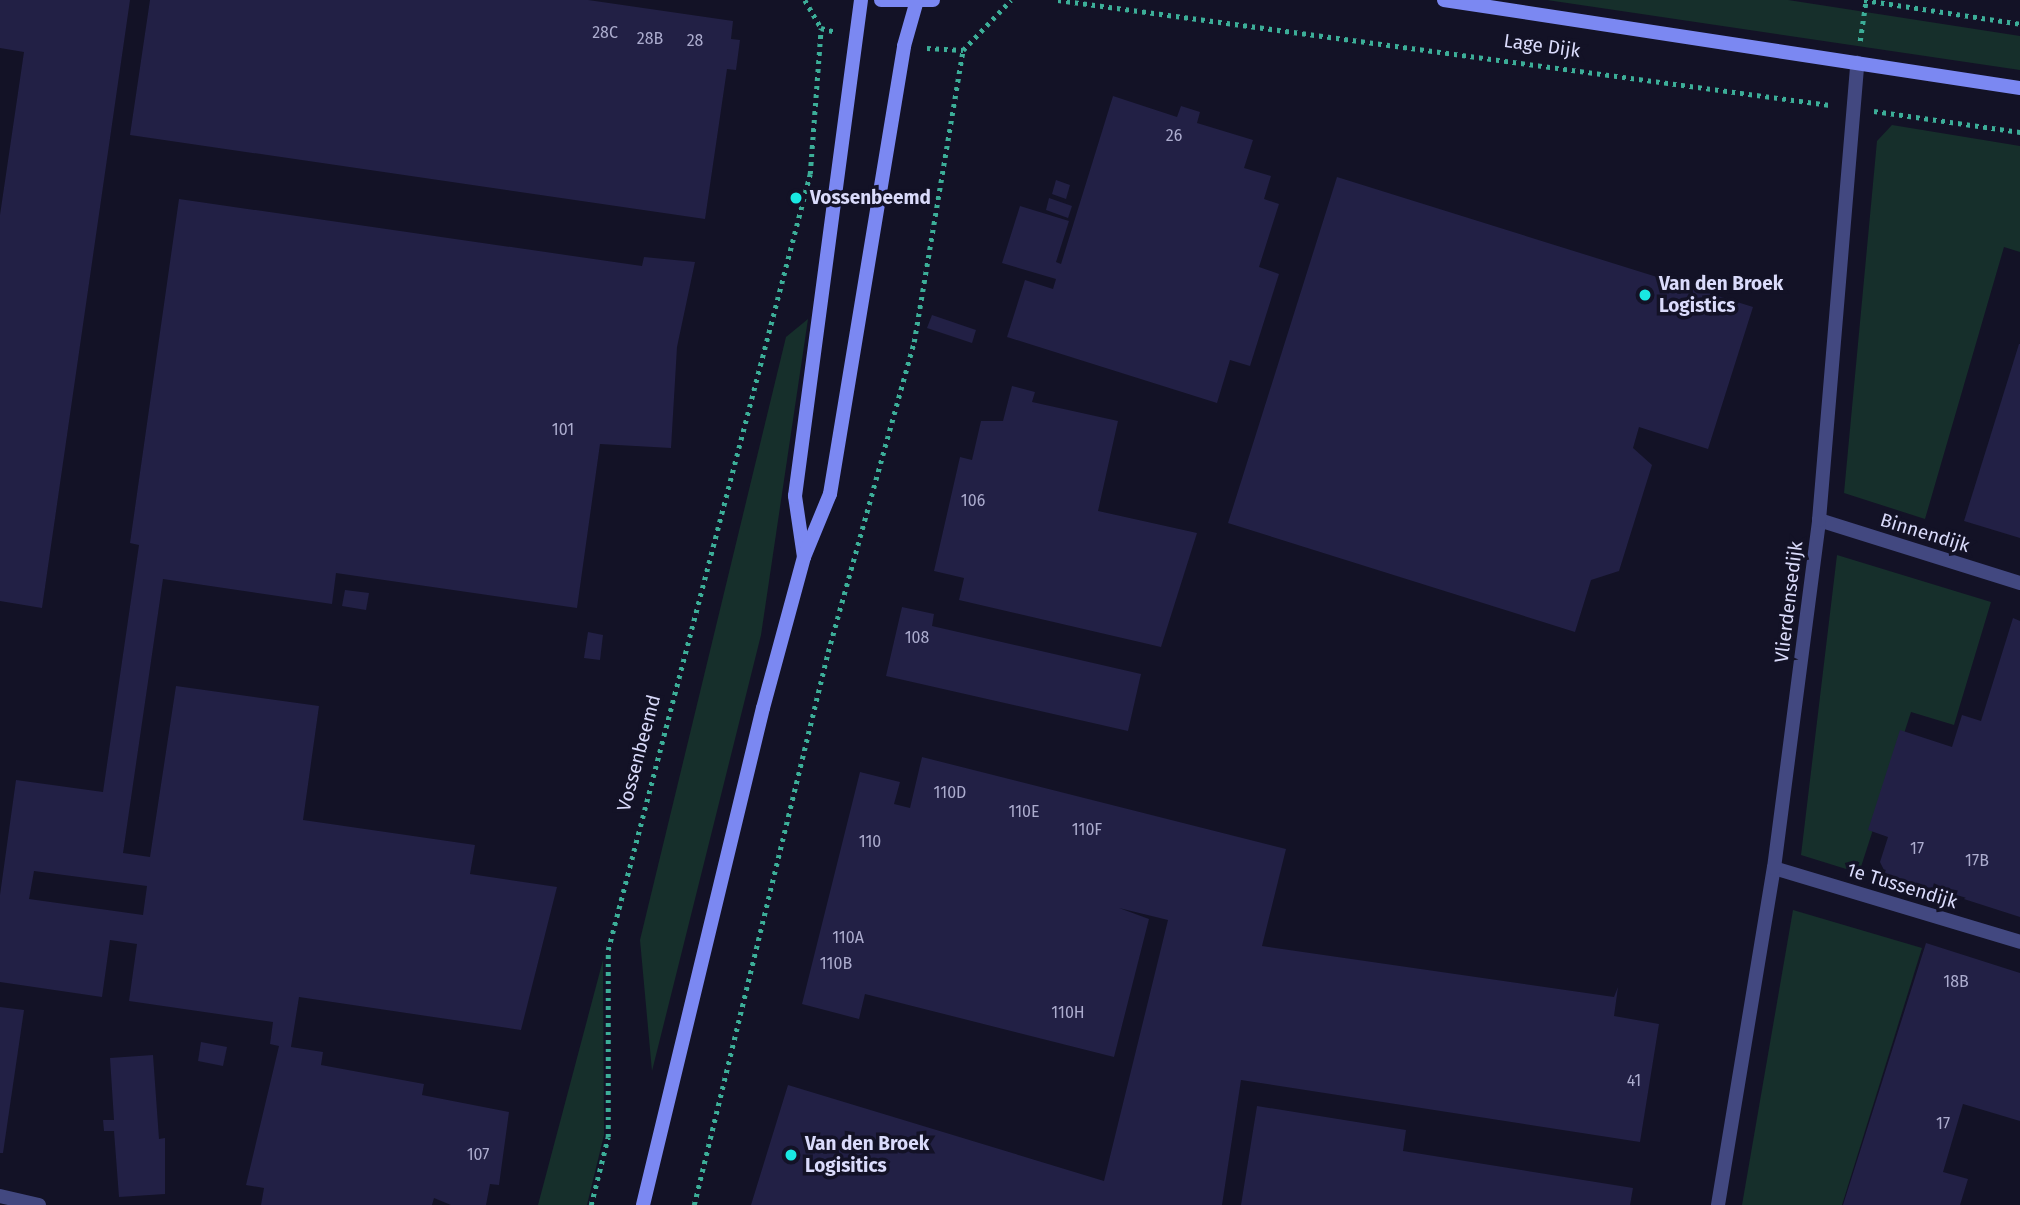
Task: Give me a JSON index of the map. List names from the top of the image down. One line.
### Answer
{"streets":{"main road":["Lage Dijk"],"street":["Binnendijk","Vlierdensedijk","1e Tussendijk"],"path":["Vossenbeemd"]},"crossings":[["Lage Dijk","Vlierdensedijk"],["Binnendijk","Vlierdensedijk"],["Vlierdensedijk","1e Tussendijk"]],"places":["Vossenbeemd","Van den Broek Logistics","Van den Broek Logisitics"],"house_numbers":["28C","28B","28","26","101","106","108","110D","110E","110F","110","17","17B","110A","110B","18B","110H","41","17","107"]}
